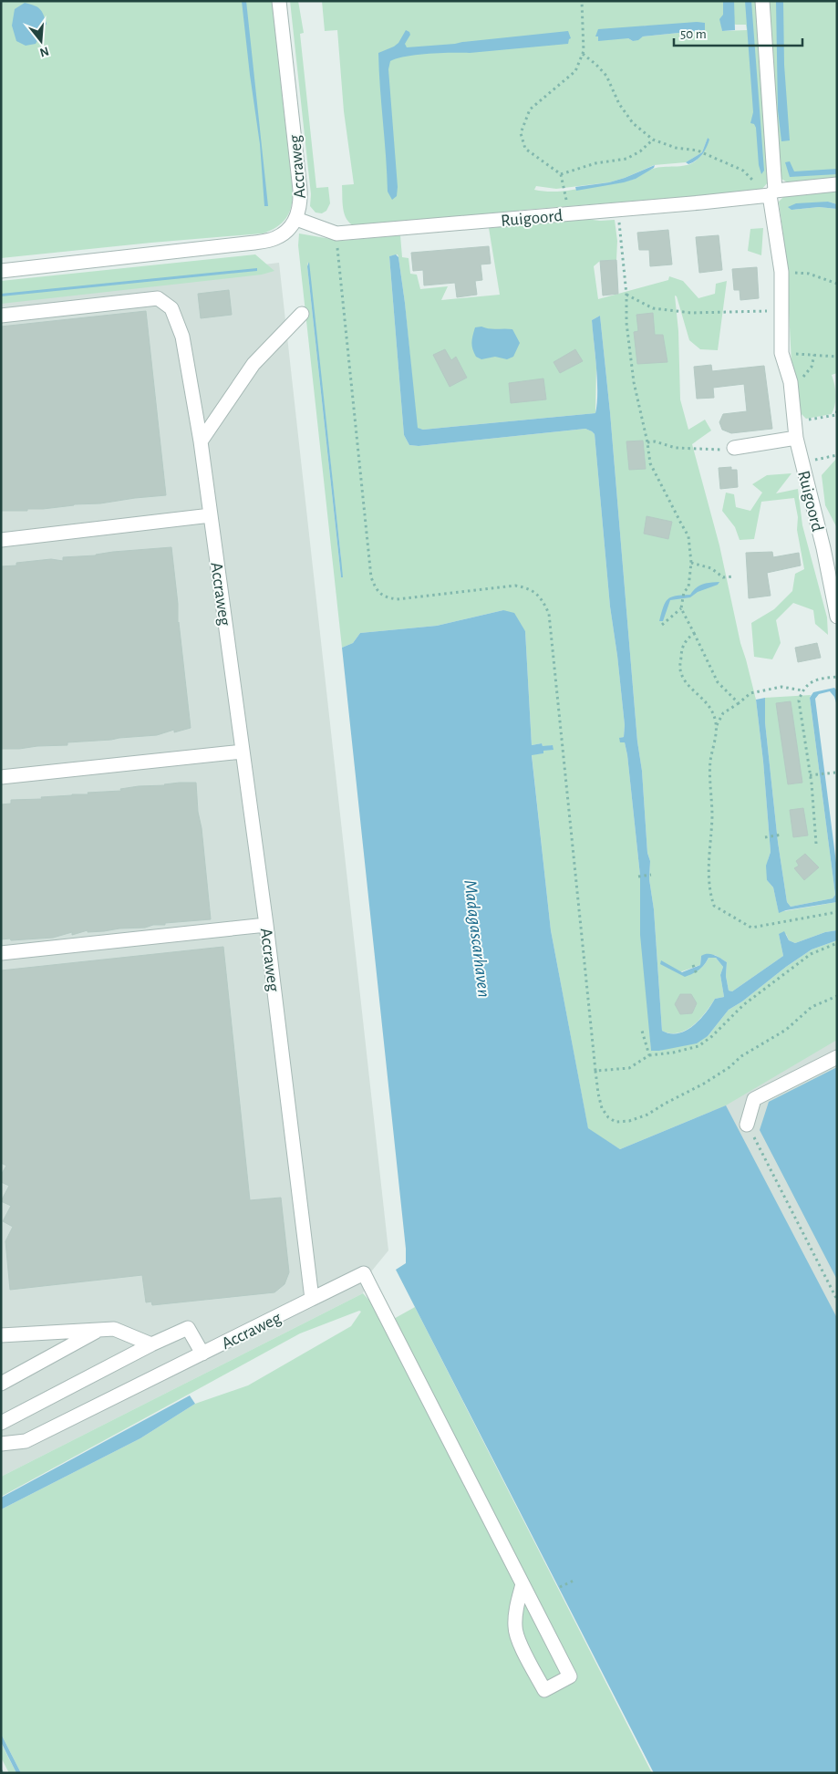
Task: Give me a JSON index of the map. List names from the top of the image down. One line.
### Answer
{"streets":{"street":["Accraweg","Ruigoord"]},"crossings":[["Accraweg","Ruigoord"]],"water":["Madagascarhaven"],"scale_bar":"50 m","north":"bottom"}
